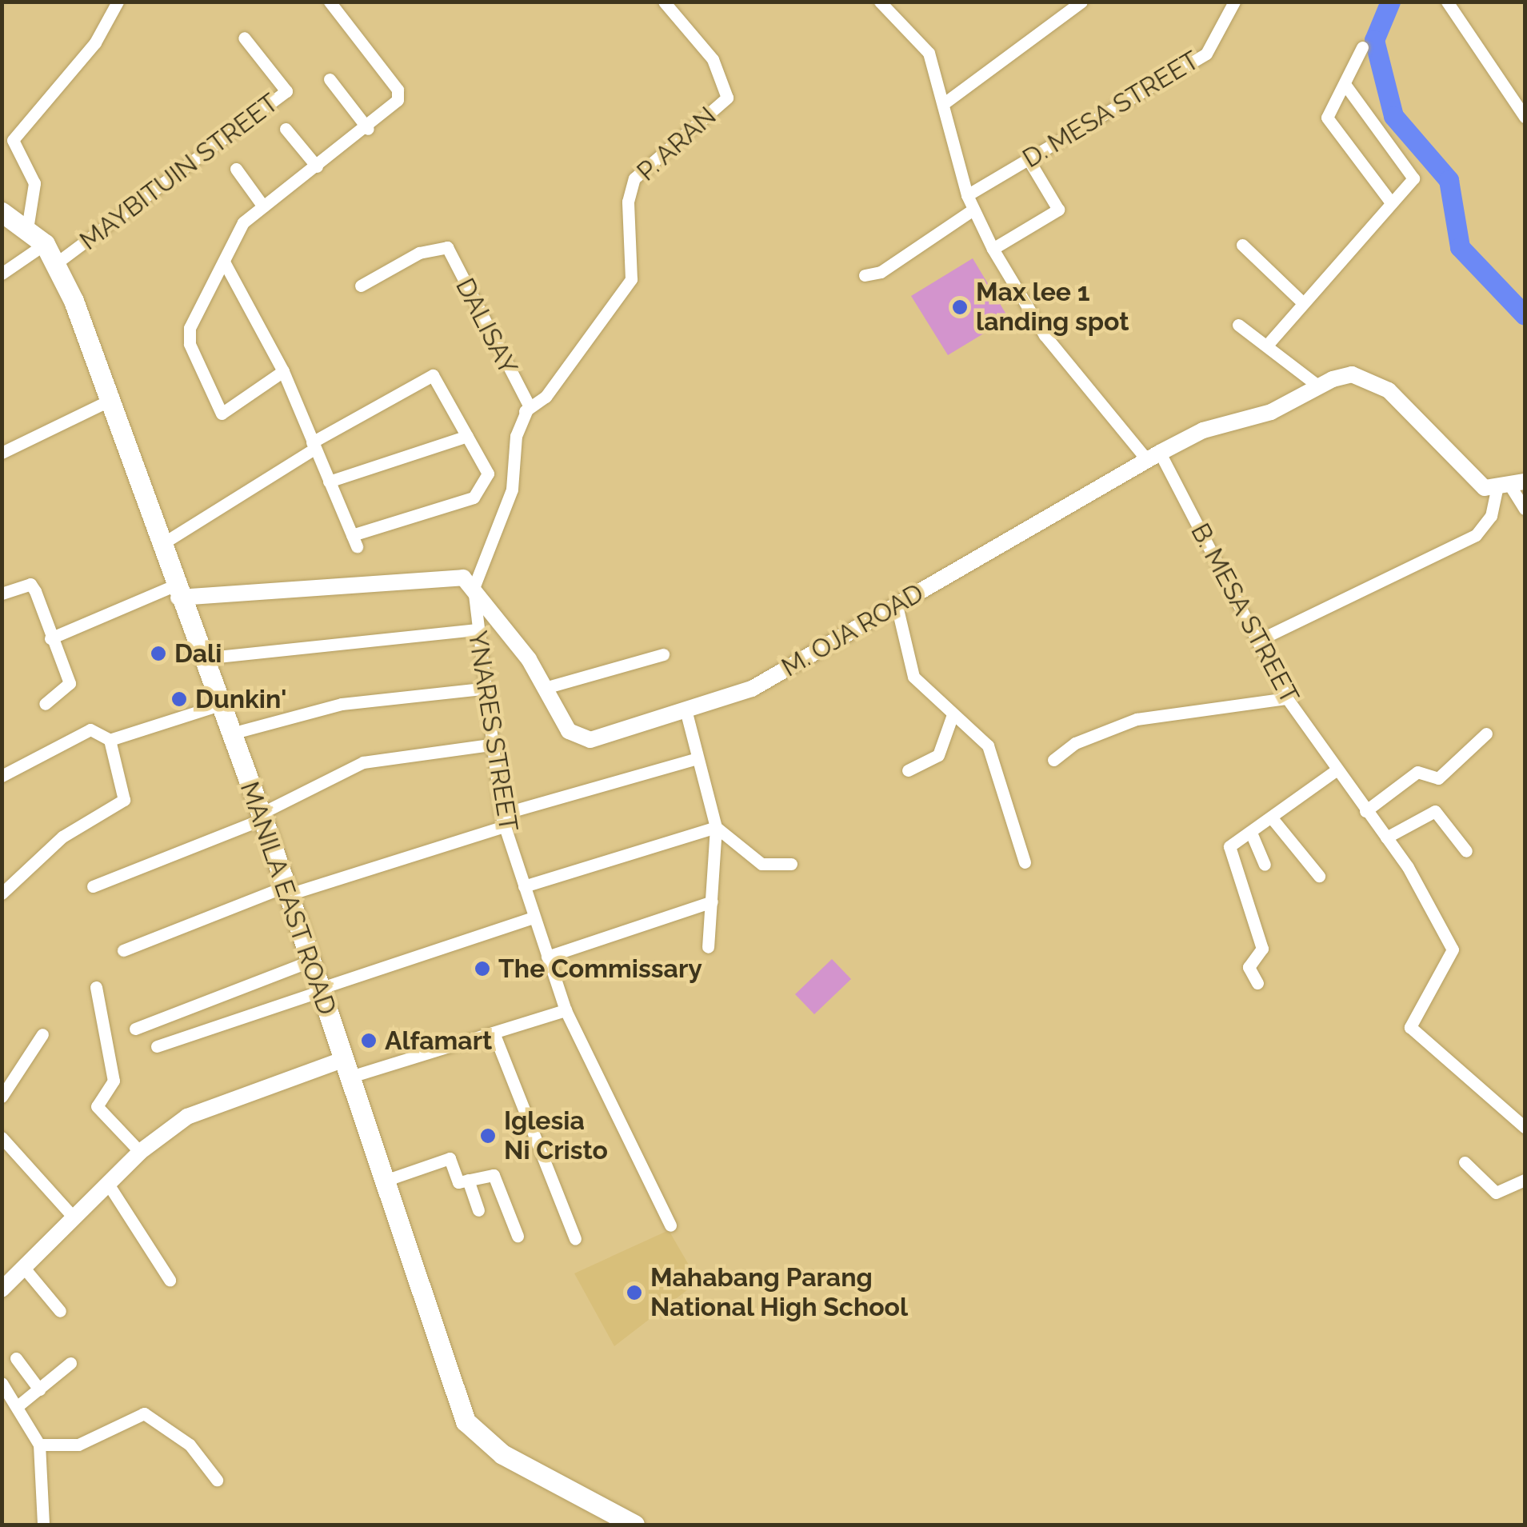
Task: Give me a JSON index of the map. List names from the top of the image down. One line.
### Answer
{"streets":{"main road":["MANILA EAST ROAD"],"street":["D. MESA STREET","P. ARAN","MAYBITUIN STREET","DALISAY","B. MESA STREET","M. OJA ROAD","YNARES STREET"]},"crossings":[["D. MESA STREET","B. MESA STREET"],["P. ARAN","DALISAY"],["MAYBITUIN STREET","MANILA EAST ROAD"],["B. MESA STREET","M. OJA ROAD"],["M. OJA ROAD","YNARES STREET"]],"places":["Max lee 1 landing spot","Dali","Dunkin'","The Commissary","Alfamart","Iglesia Ni Cristo","Mahabang Parang National High School"]}
